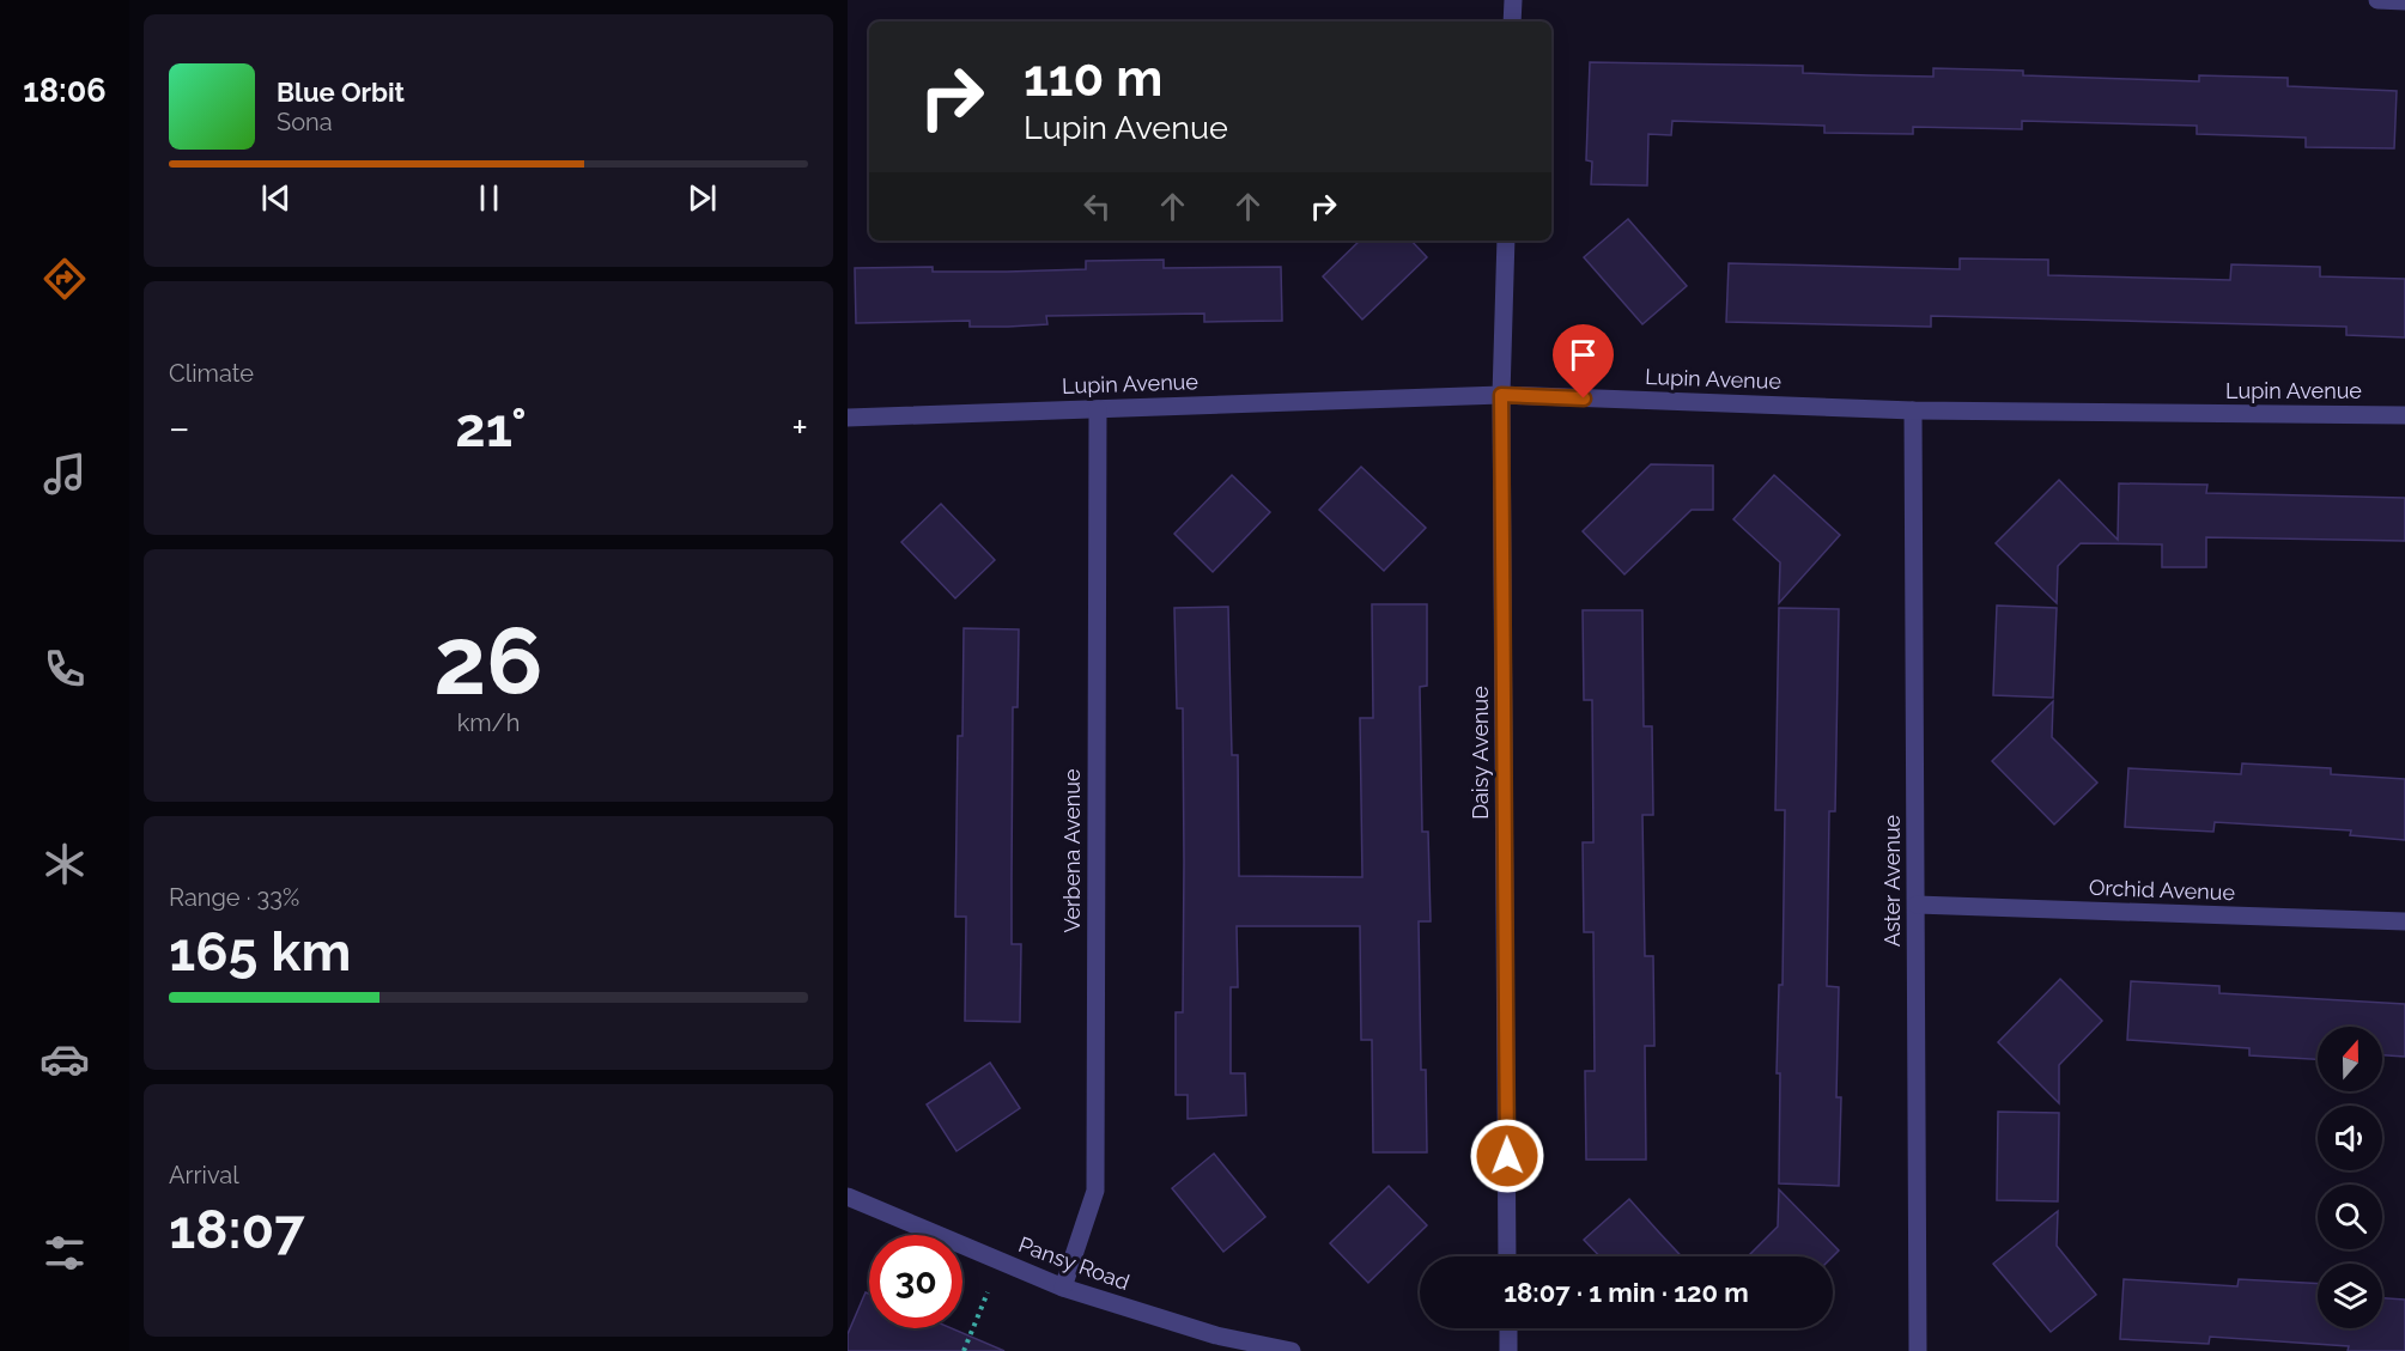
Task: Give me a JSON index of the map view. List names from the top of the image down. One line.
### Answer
{"streets":{"street":["Lupin Avenue","Daisy Avenue","Verbena Avenue","Aster Avenue","Orchid Avenue","Pansy Road"]},"crossings":[["Lupin Avenue","Daisy Avenue"],["Lupin Avenue","Verbena Avenue"],["Lupin Avenue","Aster Avenue"],["Verbena Avenue","Pansy Road"],["Aster Avenue","Orchid Avenue"]],"north":"top","page":{"tabs":"18:06","turn":["110 m","Lupin Avenue"],"song":["Blue Orbit","Sona"],"tile":["Climate",["26","km/h"],["Range · 33%","165 km"],["Arrival","18:07"]],"heat":["−","21°","+"],"limit":"30","trip":"18:07 · 1 min · 120 m"}}
